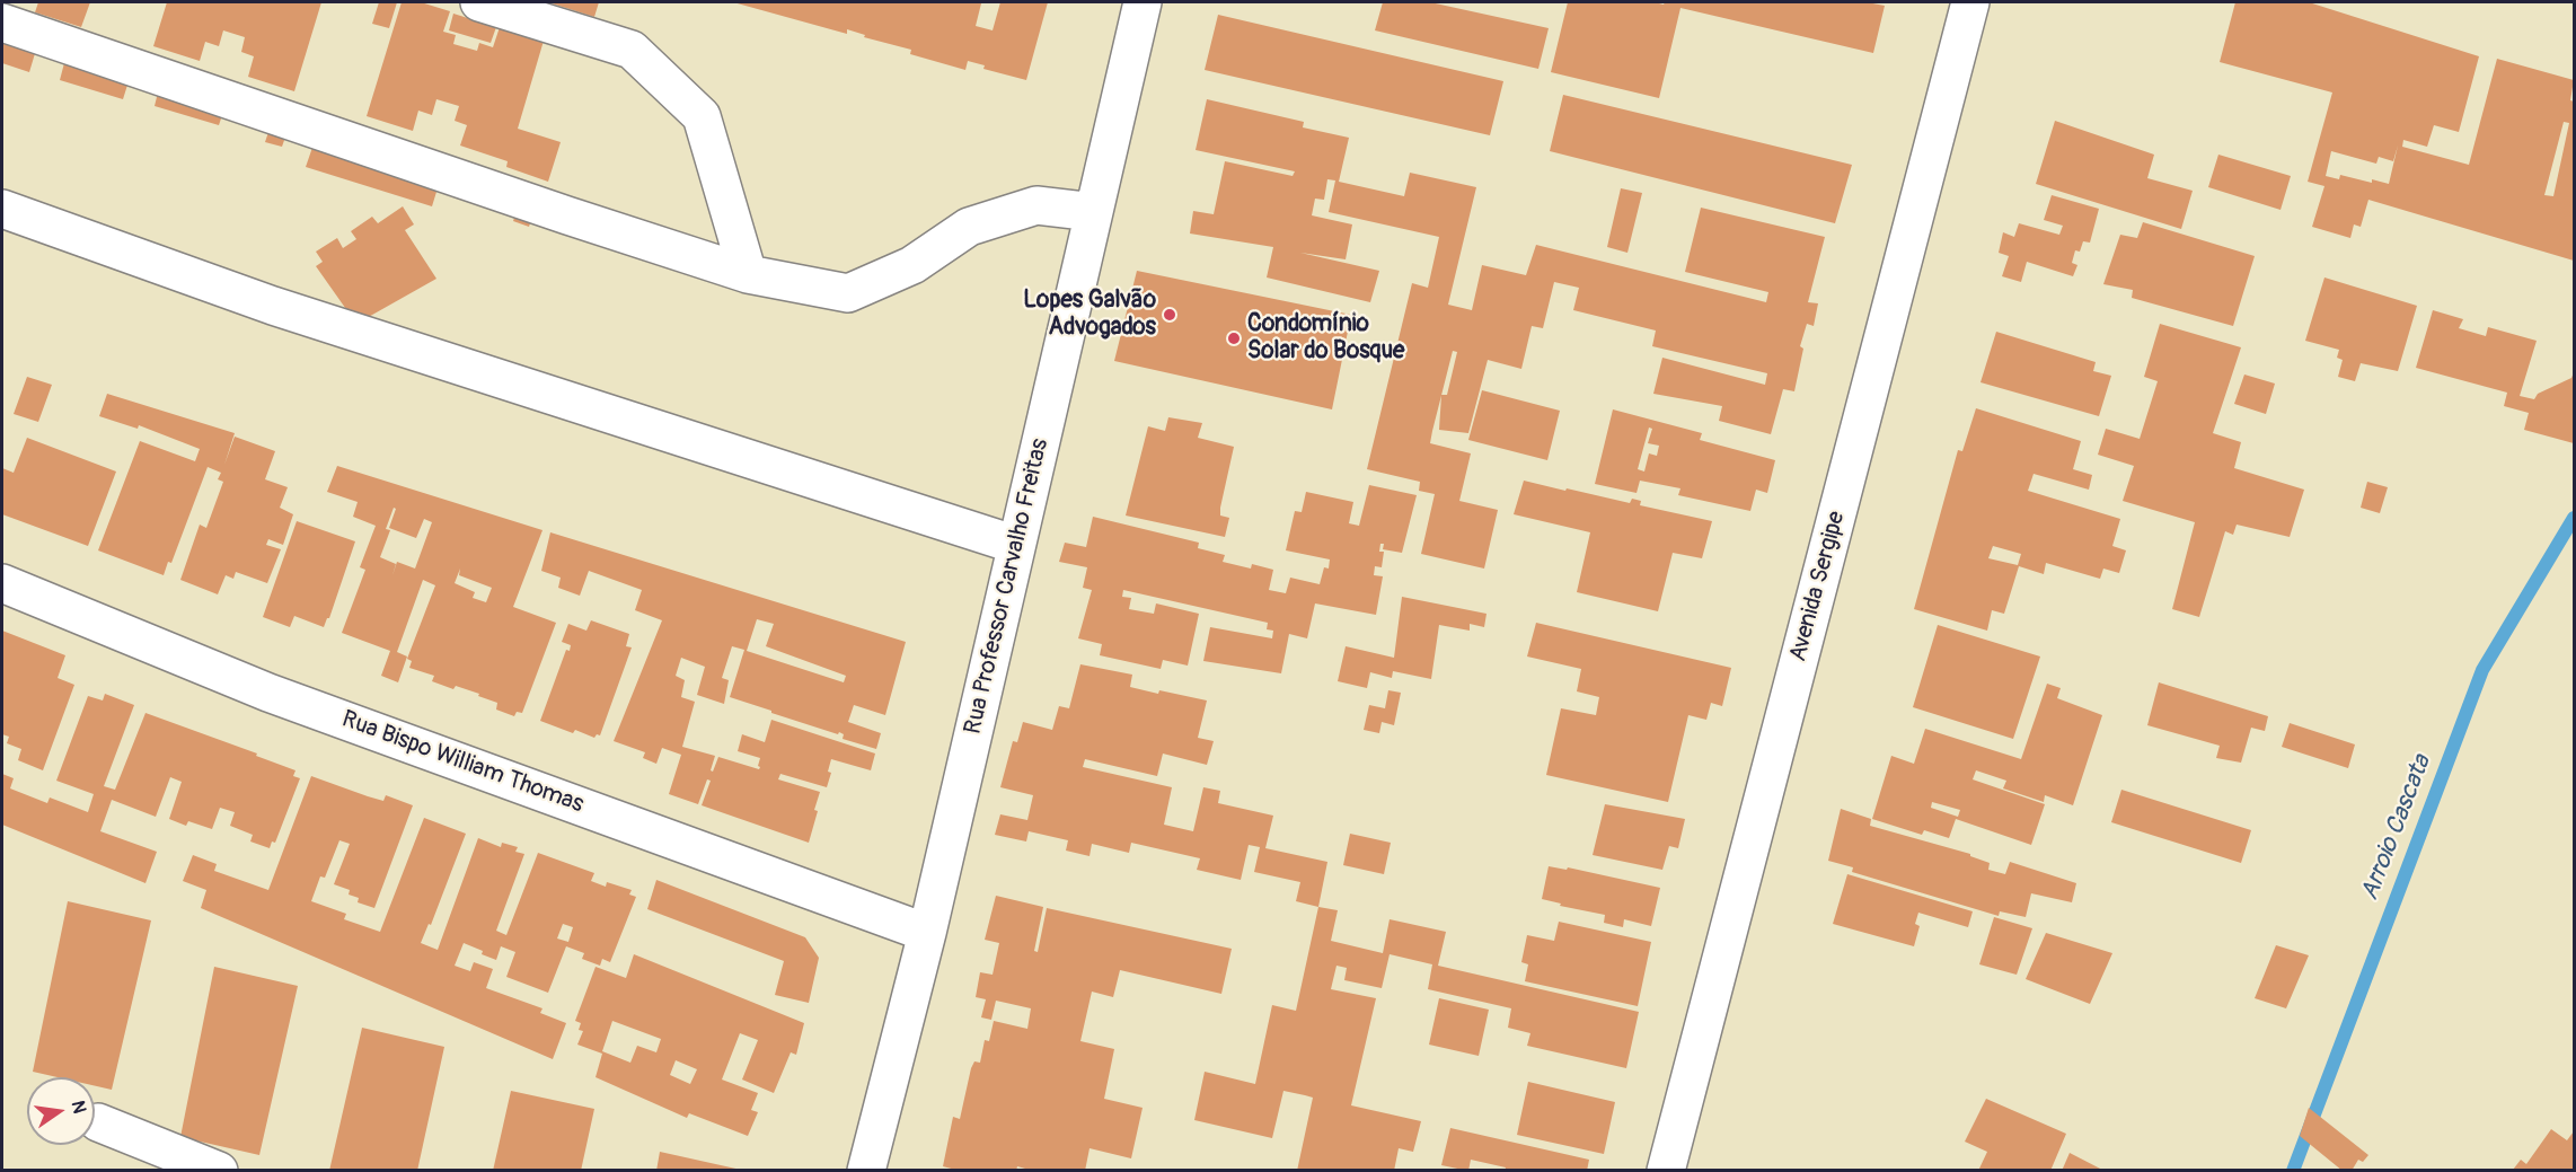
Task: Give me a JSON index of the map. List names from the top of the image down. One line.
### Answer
{"streets":{"street":["Rua Professor Carvalho Freitas","Avenida Sergipe","Rua Bispo William Thomas"]},"crossings":[["Rua Professor Carvalho Freitas","Rua Bispo William Thomas"]],"water":["Arroio Cascata"],"places":["Lopes Galvão Advogados","Condomínio Solar do Bosque"],"north":"right"}
